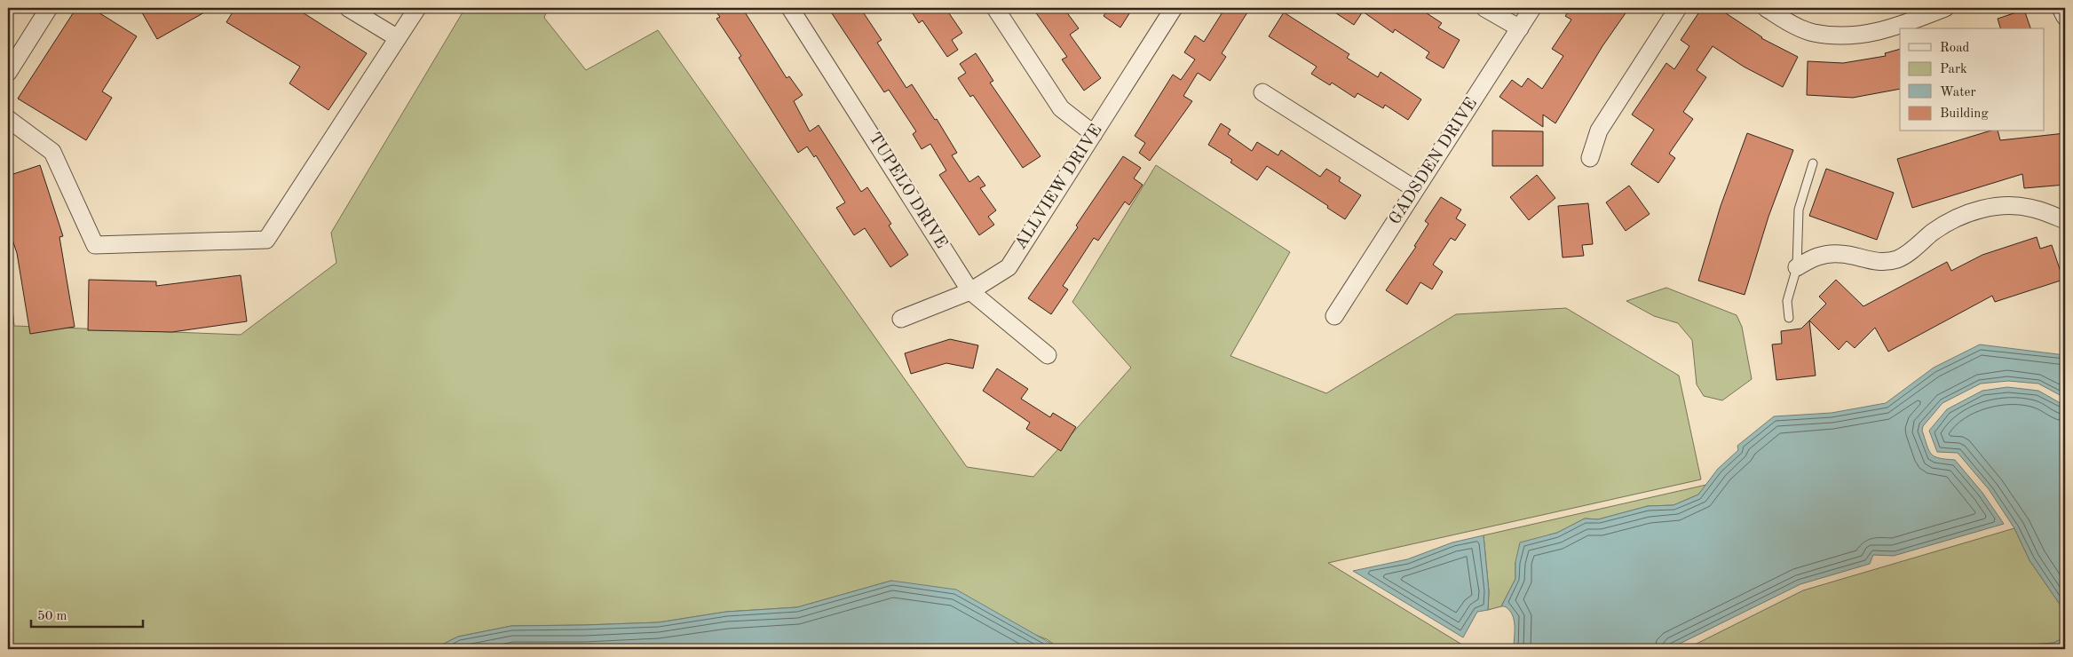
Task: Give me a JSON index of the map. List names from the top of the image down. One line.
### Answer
{"streets":{"street":["GADSDEN DRIVE","ALLVIEW DRIVE","TUPELO DRIVE"]},"crossings":[["ALLVIEW DRIVE","TUPELO DRIVE"]],"legend":["Road","Park","Water","Building"],"scale_bar":"50 m"}
